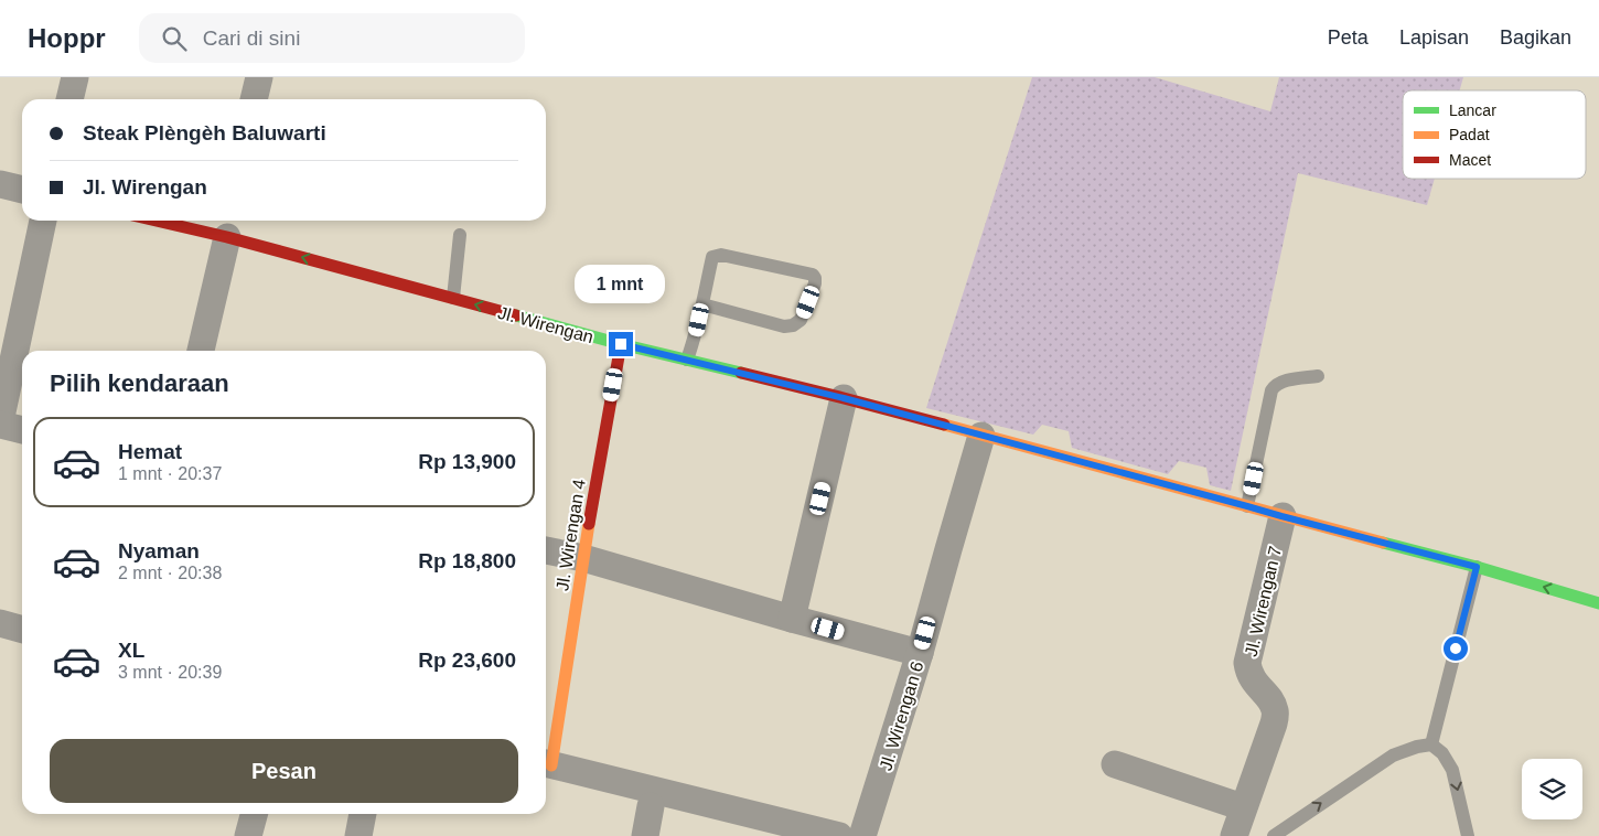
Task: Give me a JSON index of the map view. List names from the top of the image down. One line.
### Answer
{"streets":{"street":["Jl. Wirengan","Jl. Wirengan 4","Jl. Wirengan 7","Jl. Wirengan 6"]},"crossings":[["Jl. Wirengan","Jl. Wirengan 4"],["Jl. Wirengan","Jl. Wirengan 7"],["Jl. Wirengan","Jl. Wirengan 6"]],"one_way":["Jl. Wirengan"],"legend":["Lancar","Padat","Macet"],"page":{"header":"Hoppr","search":"Cari di sini","nav":["Peta","Lapisan","Bagikan"],"banner":["Steak Plèngèh Baluwarti","Jl. Wirengan"],"bubble":"1 mnt","heading":"Pilih kendaraan","list":[{"name":"Hemat","note":"1 mnt · 20:37","value":"Rp 13,900"},{"name":"Nyaman","note":"2 mnt · 20:38","value":"Rp 18,800"},{"name":"XL","note":"3 mnt · 20:39","value":"Rp 23,600"}],"buttons":"Pesan"}}
